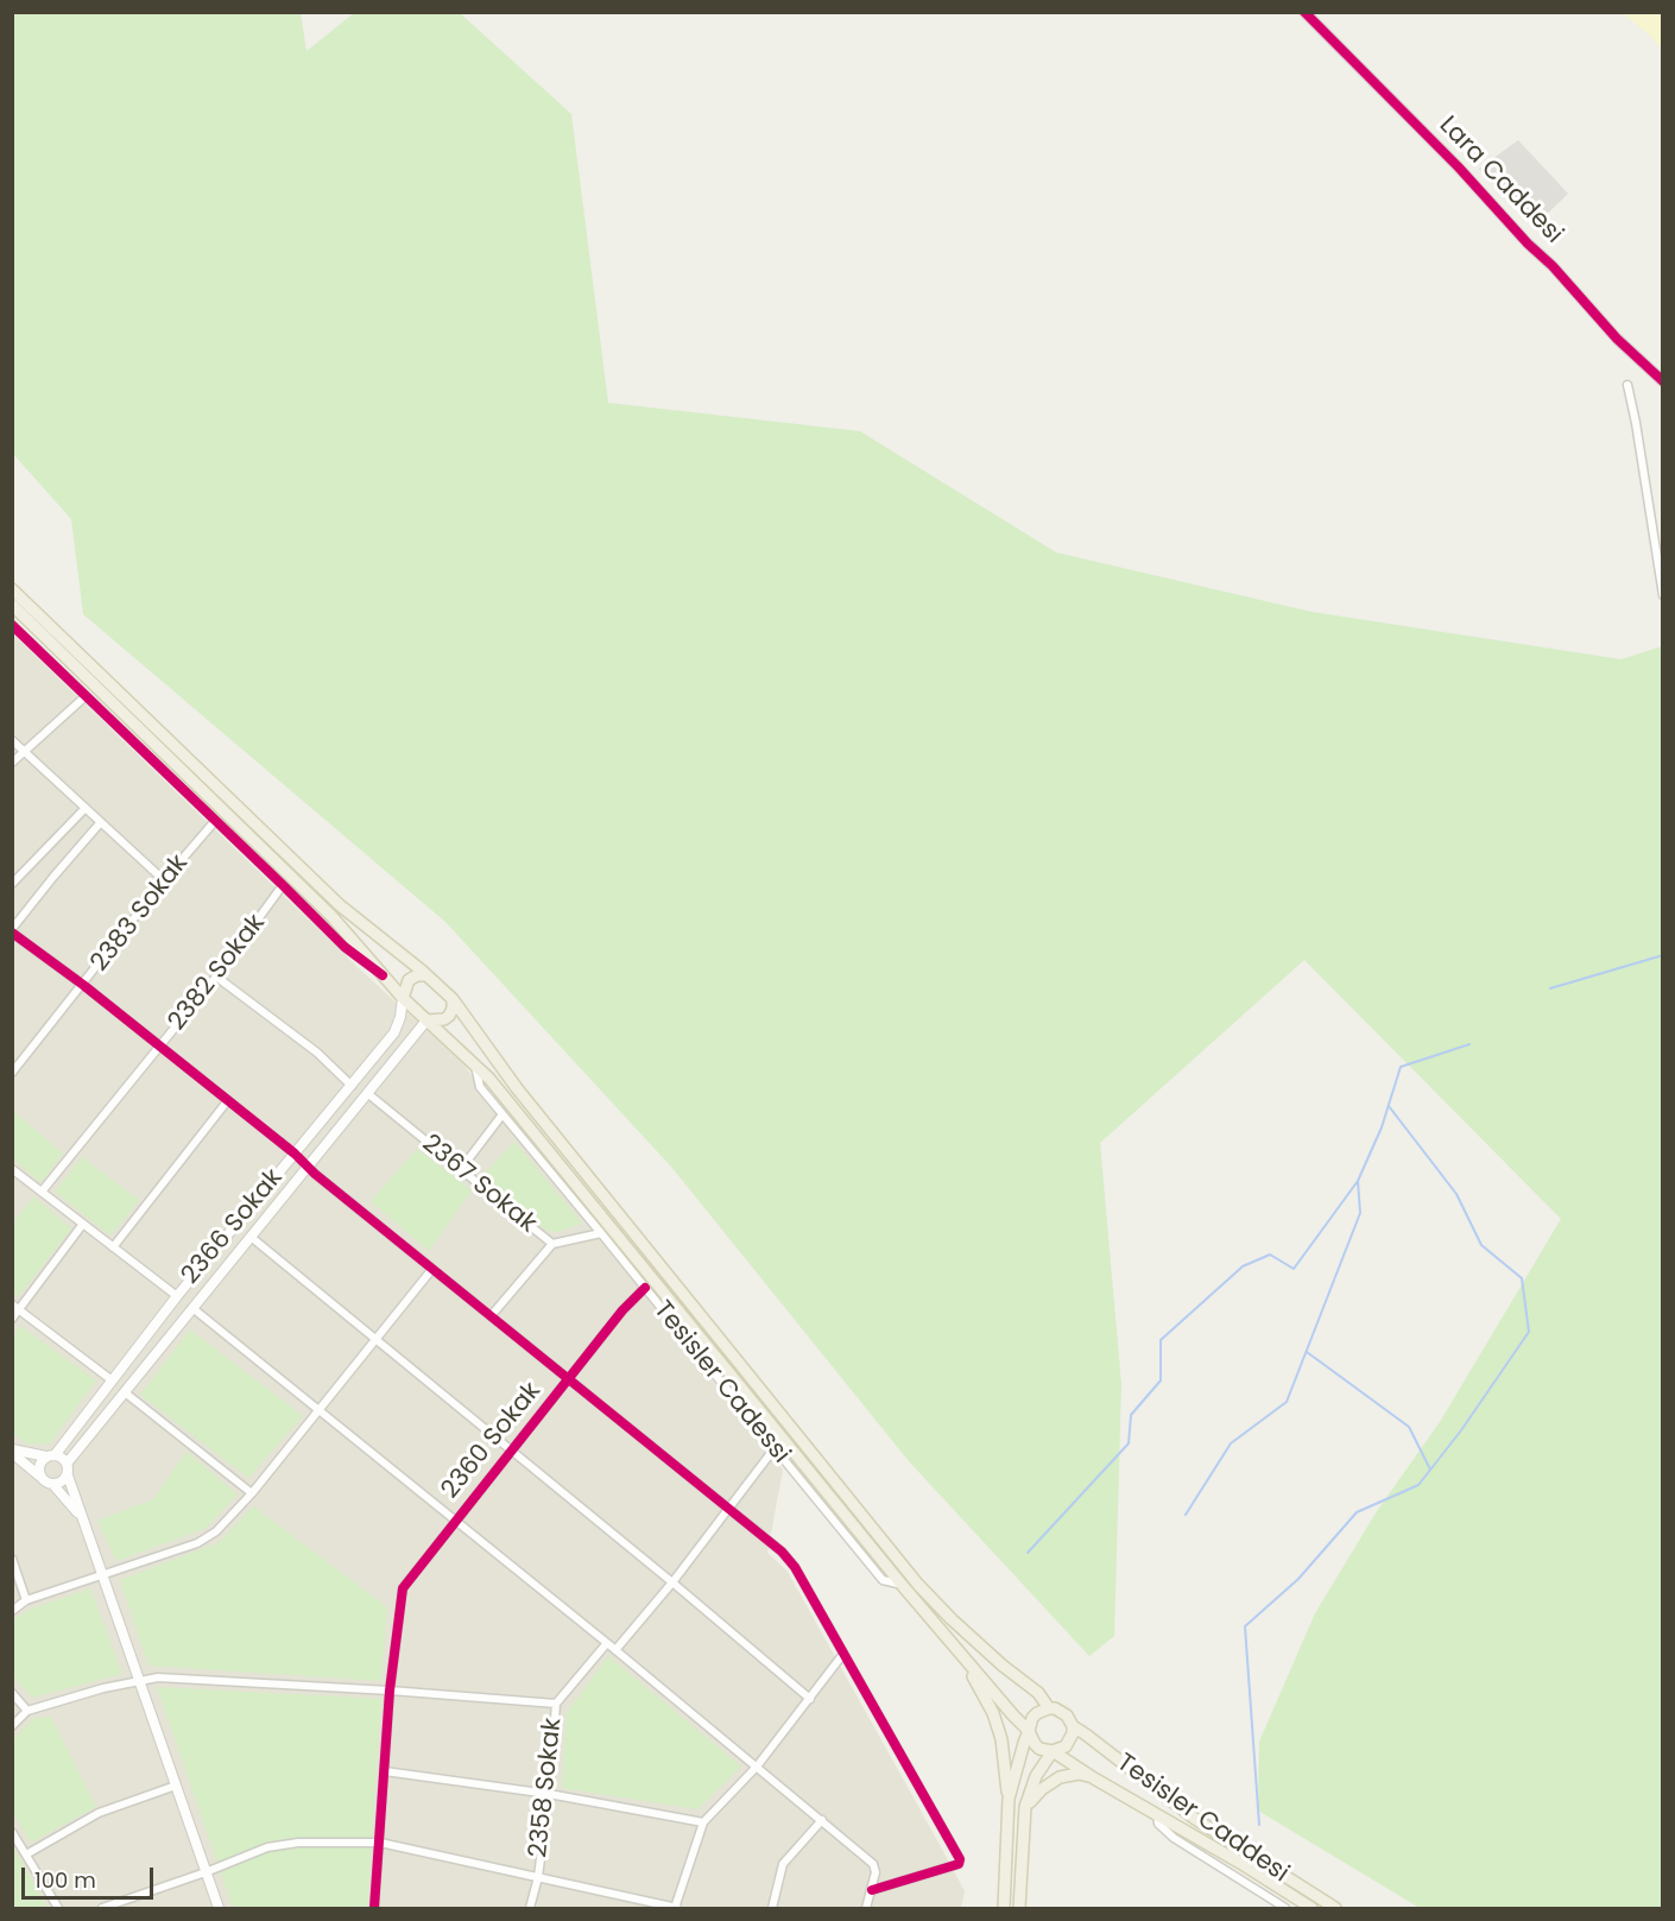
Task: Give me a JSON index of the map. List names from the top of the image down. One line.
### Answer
{"streets":{"main road":["Tesisler Caddesi"],"street":["Lara Caddesi","2383 Sokak","2382 Sokak","2367 Sokak","2366 Sokak","Tesisler Cadessi","2360 Sokak","2358 Sokak"]},"crossings":[["2367 Sokak","2366 Sokak"],["2367 Sokak","Tesisler Cadessi"],["Tesisler Cadessi","2360 Sokak"]],"scale_bar":"100 m"}
